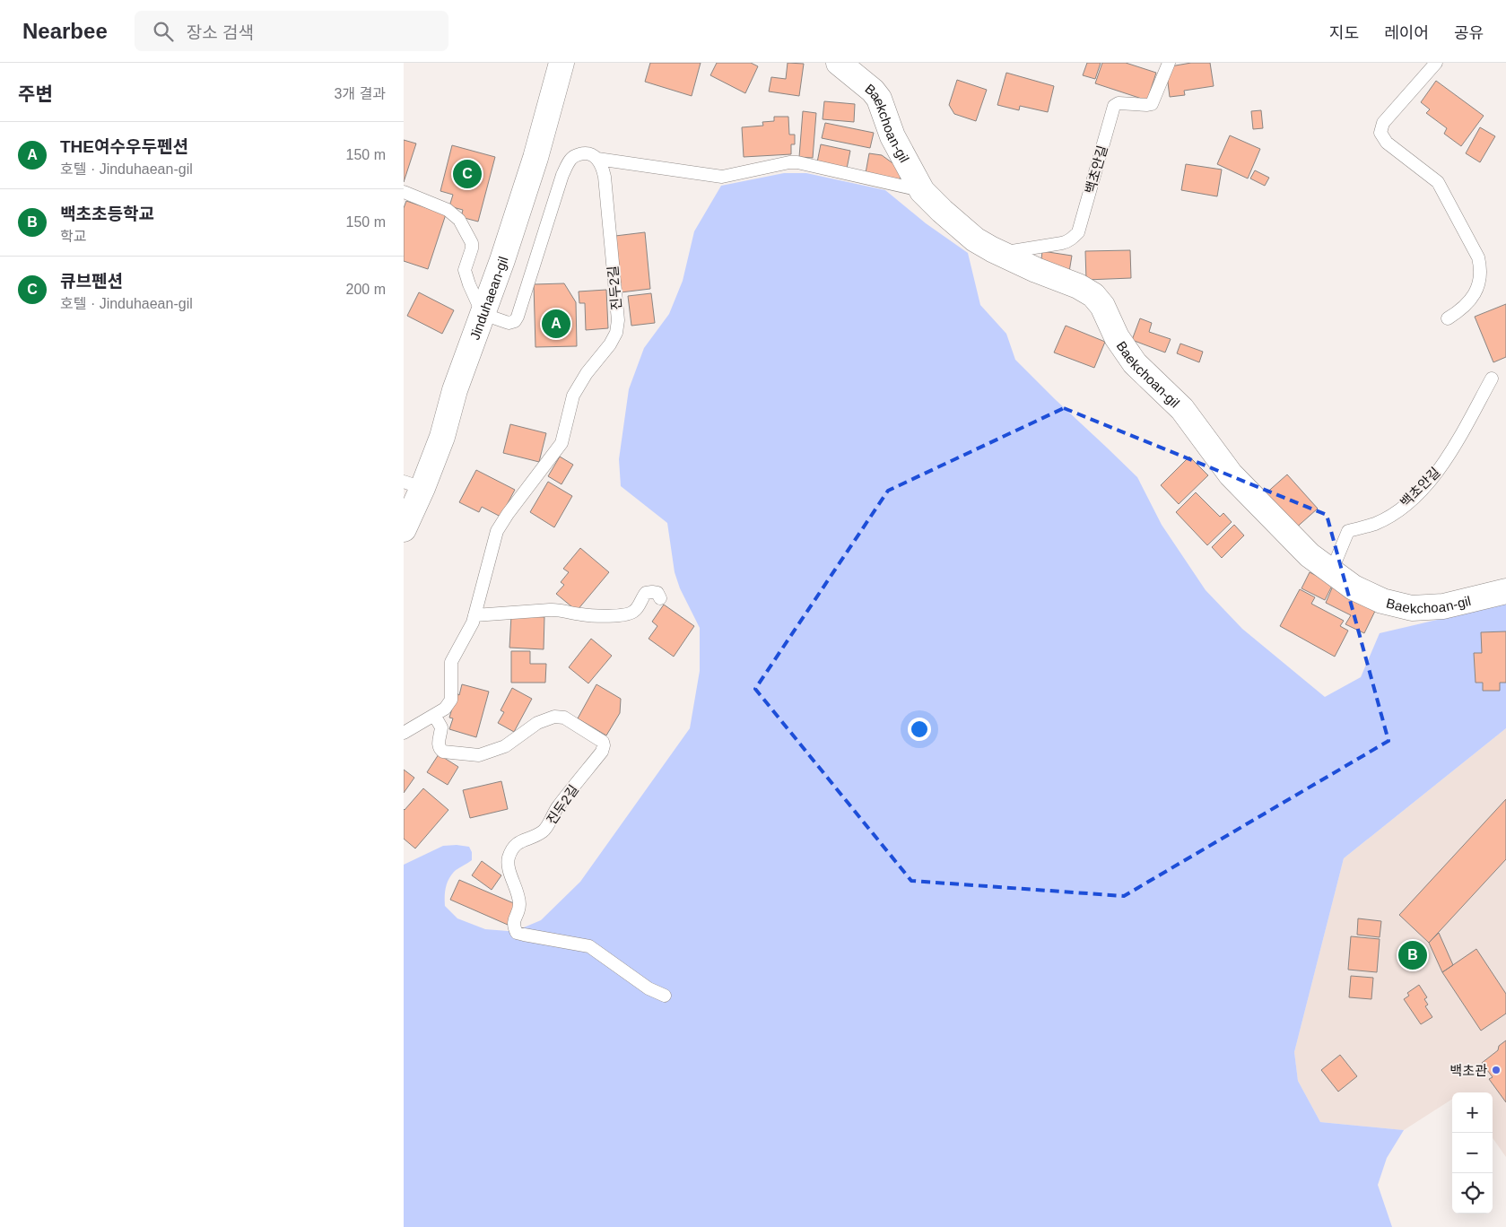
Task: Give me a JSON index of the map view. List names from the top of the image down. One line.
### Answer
{"streets":{"street":["Baekchoan-gil","Jinduhaean-gil"],"lane":["백초안길","진두2길"]},"crossings":[["Baekchoan-gil","백초안길"]],"places":["백초관"],"page":{"header":"Nearbee","search":"장소 검색","nav":["지도","레이어","공유"],"heading":["주변","3개 결과"],"list":[{"mark":"A","name":"THE여수우두펜션","note":"호텔 · Jinduhaean-gil","value":"150 m"},{"mark":"B","name":"백초초등학교","note":"학교","value":"150 m"},{"mark":"C","name":"큐브펜션","note":"호텔 · Jinduhaean-gil","value":"200 m"}],"pins":["C","A","B"],"map_buttons":["+","−"]}}
